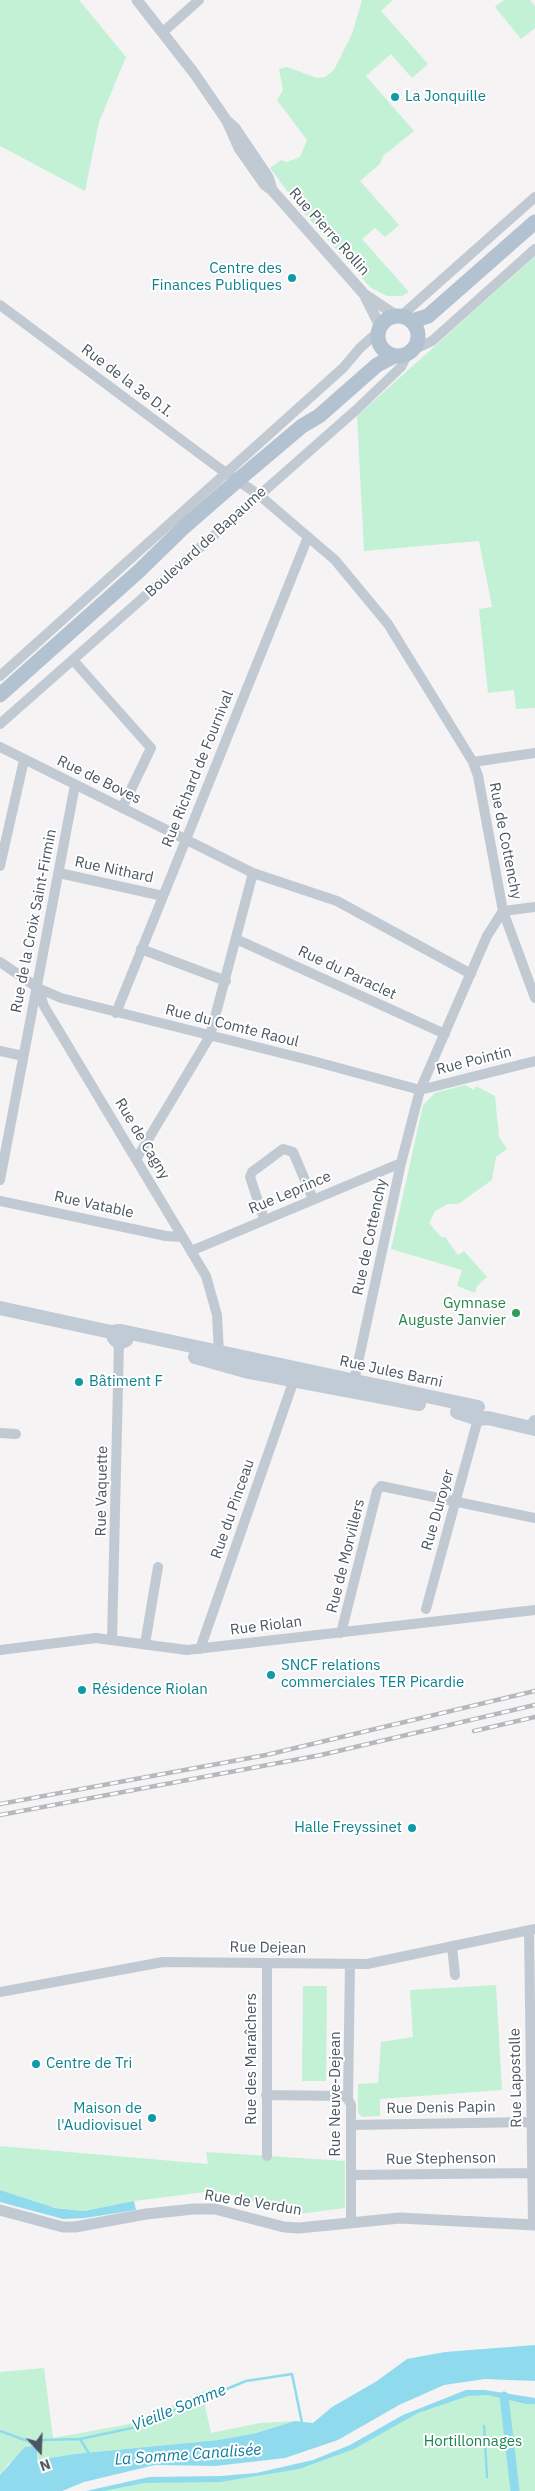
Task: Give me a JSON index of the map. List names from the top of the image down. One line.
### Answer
{"streets":{"main road":["Boulevard de Bapaume","Rue Jules Barni"],"street":["Rue Pierre Rollin","Rue de la 3e D.I.","Rue Richard de Fournival","Rue de Boves","Rue de Cottenchy","Rue Nithard","Rue de la Croix Saint-Firmin","Rue du Paraclet","Rue du Comte Raoul","Rue Pointin","Rue de Cagny","Rue Leprince","Rue Vatable","Rue Vaquette","Rue du Pinceau","Rue Duroyer","Rue de Morvillers","Rue Riolan","Rue Dejean","Rue des Maraîchers","Rue Lapostolle","Rue Neuve-Dejean","Rue Denis Papin","Rue Stephenson","Rue de Verdun"]},"crossings":[["Rue Pierre Rollin","Boulevard de Bapaume"],["Rue de la 3e D.I.","Boulevard de Bapaume"],["Rue de la 3e D.I.","Rue de Cottenchy"],["Boulevard de Bapaume","Rue de Cottenchy"],["Rue Richard de Fournival","Rue de Boves"],["Rue Richard de Fournival","Rue de Cottenchy"],["Rue Richard de Fournival","Rue Nithard"],["Rue Richard de Fournival","Rue du Comte Raoul"],["Rue de Boves","Rue de Cottenchy"],["Rue de Boves","Rue de la Croix Saint-Firmin"],["Rue de Cottenchy","Rue du Paraclet"],["Rue de Cottenchy","Rue du Comte Raoul"],["Rue de Cottenchy","Rue Pointin"],["Rue de Cottenchy","Rue Leprince"],["Rue de Cottenchy","Rue Jules Barni"],["Rue Nithard","Rue de la Croix Saint-Firmin"],["Rue de la Croix Saint-Firmin","Rue du Comte Raoul"],["Rue de la Croix Saint-Firmin","Rue de Cagny"],["Rue du Comte Raoul","Rue Pointin"],["Rue du Comte Raoul","Rue de Cagny"],["Rue de Cagny","Rue Leprince"],["Rue de Cagny","Rue Vatable"],["Rue de Cagny","Rue Jules Barni"],["Rue Jules Barni","Rue Vaquette"],["Rue Jules Barni","Rue du Pinceau"],["Rue Jules Barni","Rue Duroyer"],["Rue Vaquette","Rue Riolan"],["Rue du Pinceau","Rue Riolan"],["Rue Duroyer","Rue de Morvillers"],["Rue de Morvillers","Rue Riolan"],["Rue Dejean","Rue des Maraîchers"],["Rue Dejean","Rue Lapostolle"],["Rue Dejean","Rue Neuve-Dejean"],["Rue Lapostolle","Rue Denis Papin"],["Rue Lapostolle","Rue Stephenson"],["Rue Lapostolle","Rue de Verdun"],["Rue Neuve-Dejean","Rue Denis Papin"],["Rue Neuve-Dejean","Rue Stephenson"],["Rue Neuve-Dejean","Rue de Verdun"]],"water":["Vieille Somme","La Somme Canalisée"],"parks":["Hortillonnages"],"places":["La Jonquille","Centre des Finances Publiques","Gymnase Auguste Janvier","Bâtiment F","SNCF relations commerciales TER Picardie","Résidence Riolan","Halle Freyssinet","Centre de Tri","Maison de l'Audiovisuel"],"north":"bottom"}
